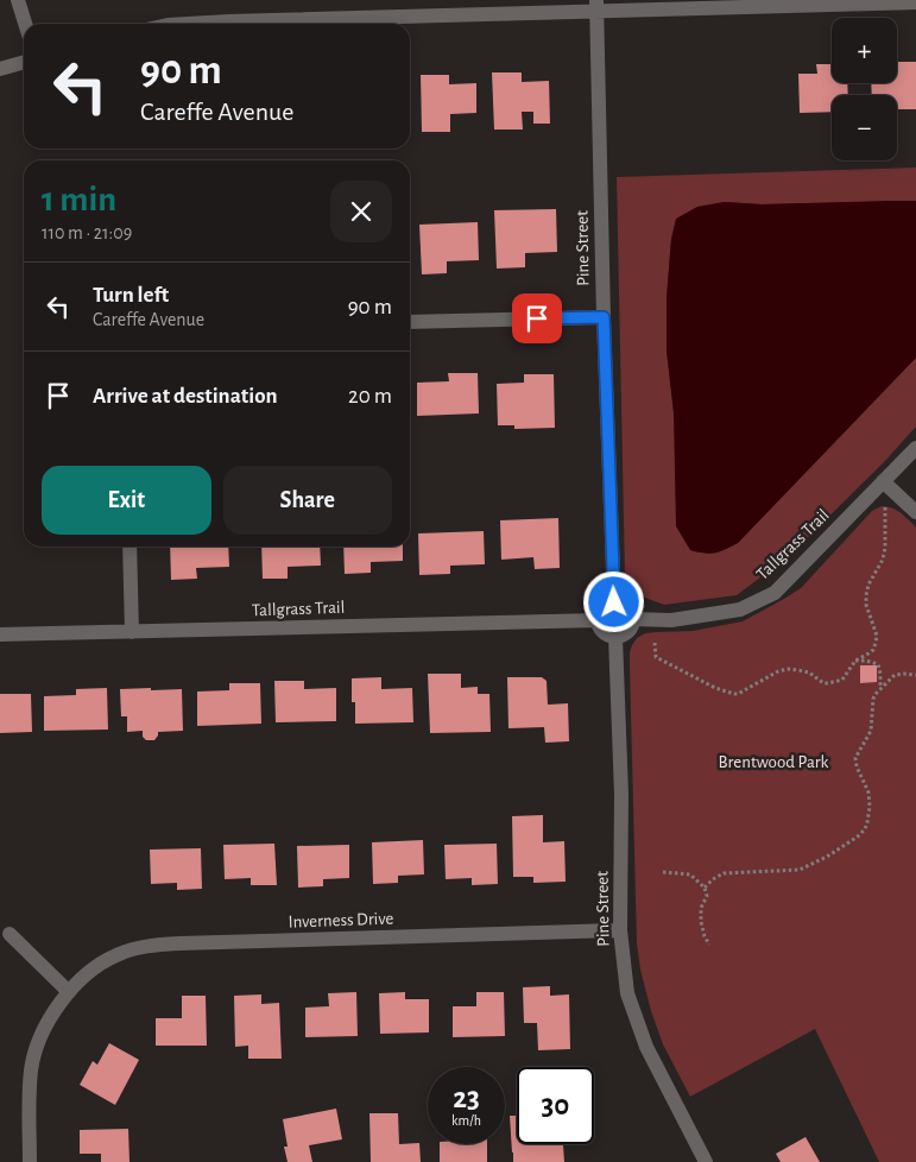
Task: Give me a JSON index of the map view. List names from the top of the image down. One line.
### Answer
{"streets":{"street":["Pine Street","Tallgrass Trail","Inverness Drive"]},"crossings":[["Pine Street","Tallgrass Trail"],["Pine Street","Inverness Drive"]],"parks":["Brentwood Park"],"page":{"map_buttons":["+","−"],"turn":["90 m","Careffe Avenue"],"heading":["1 min","110 m · 21:09"],"list":[{"name":"Turn left","note":"Careffe Avenue","value":"90 m"},{"name":"Arrive at destination","value":"20 m"}],"buttons":["Exit","Share"],"speed":"23 km/h","limit":"30"}}
